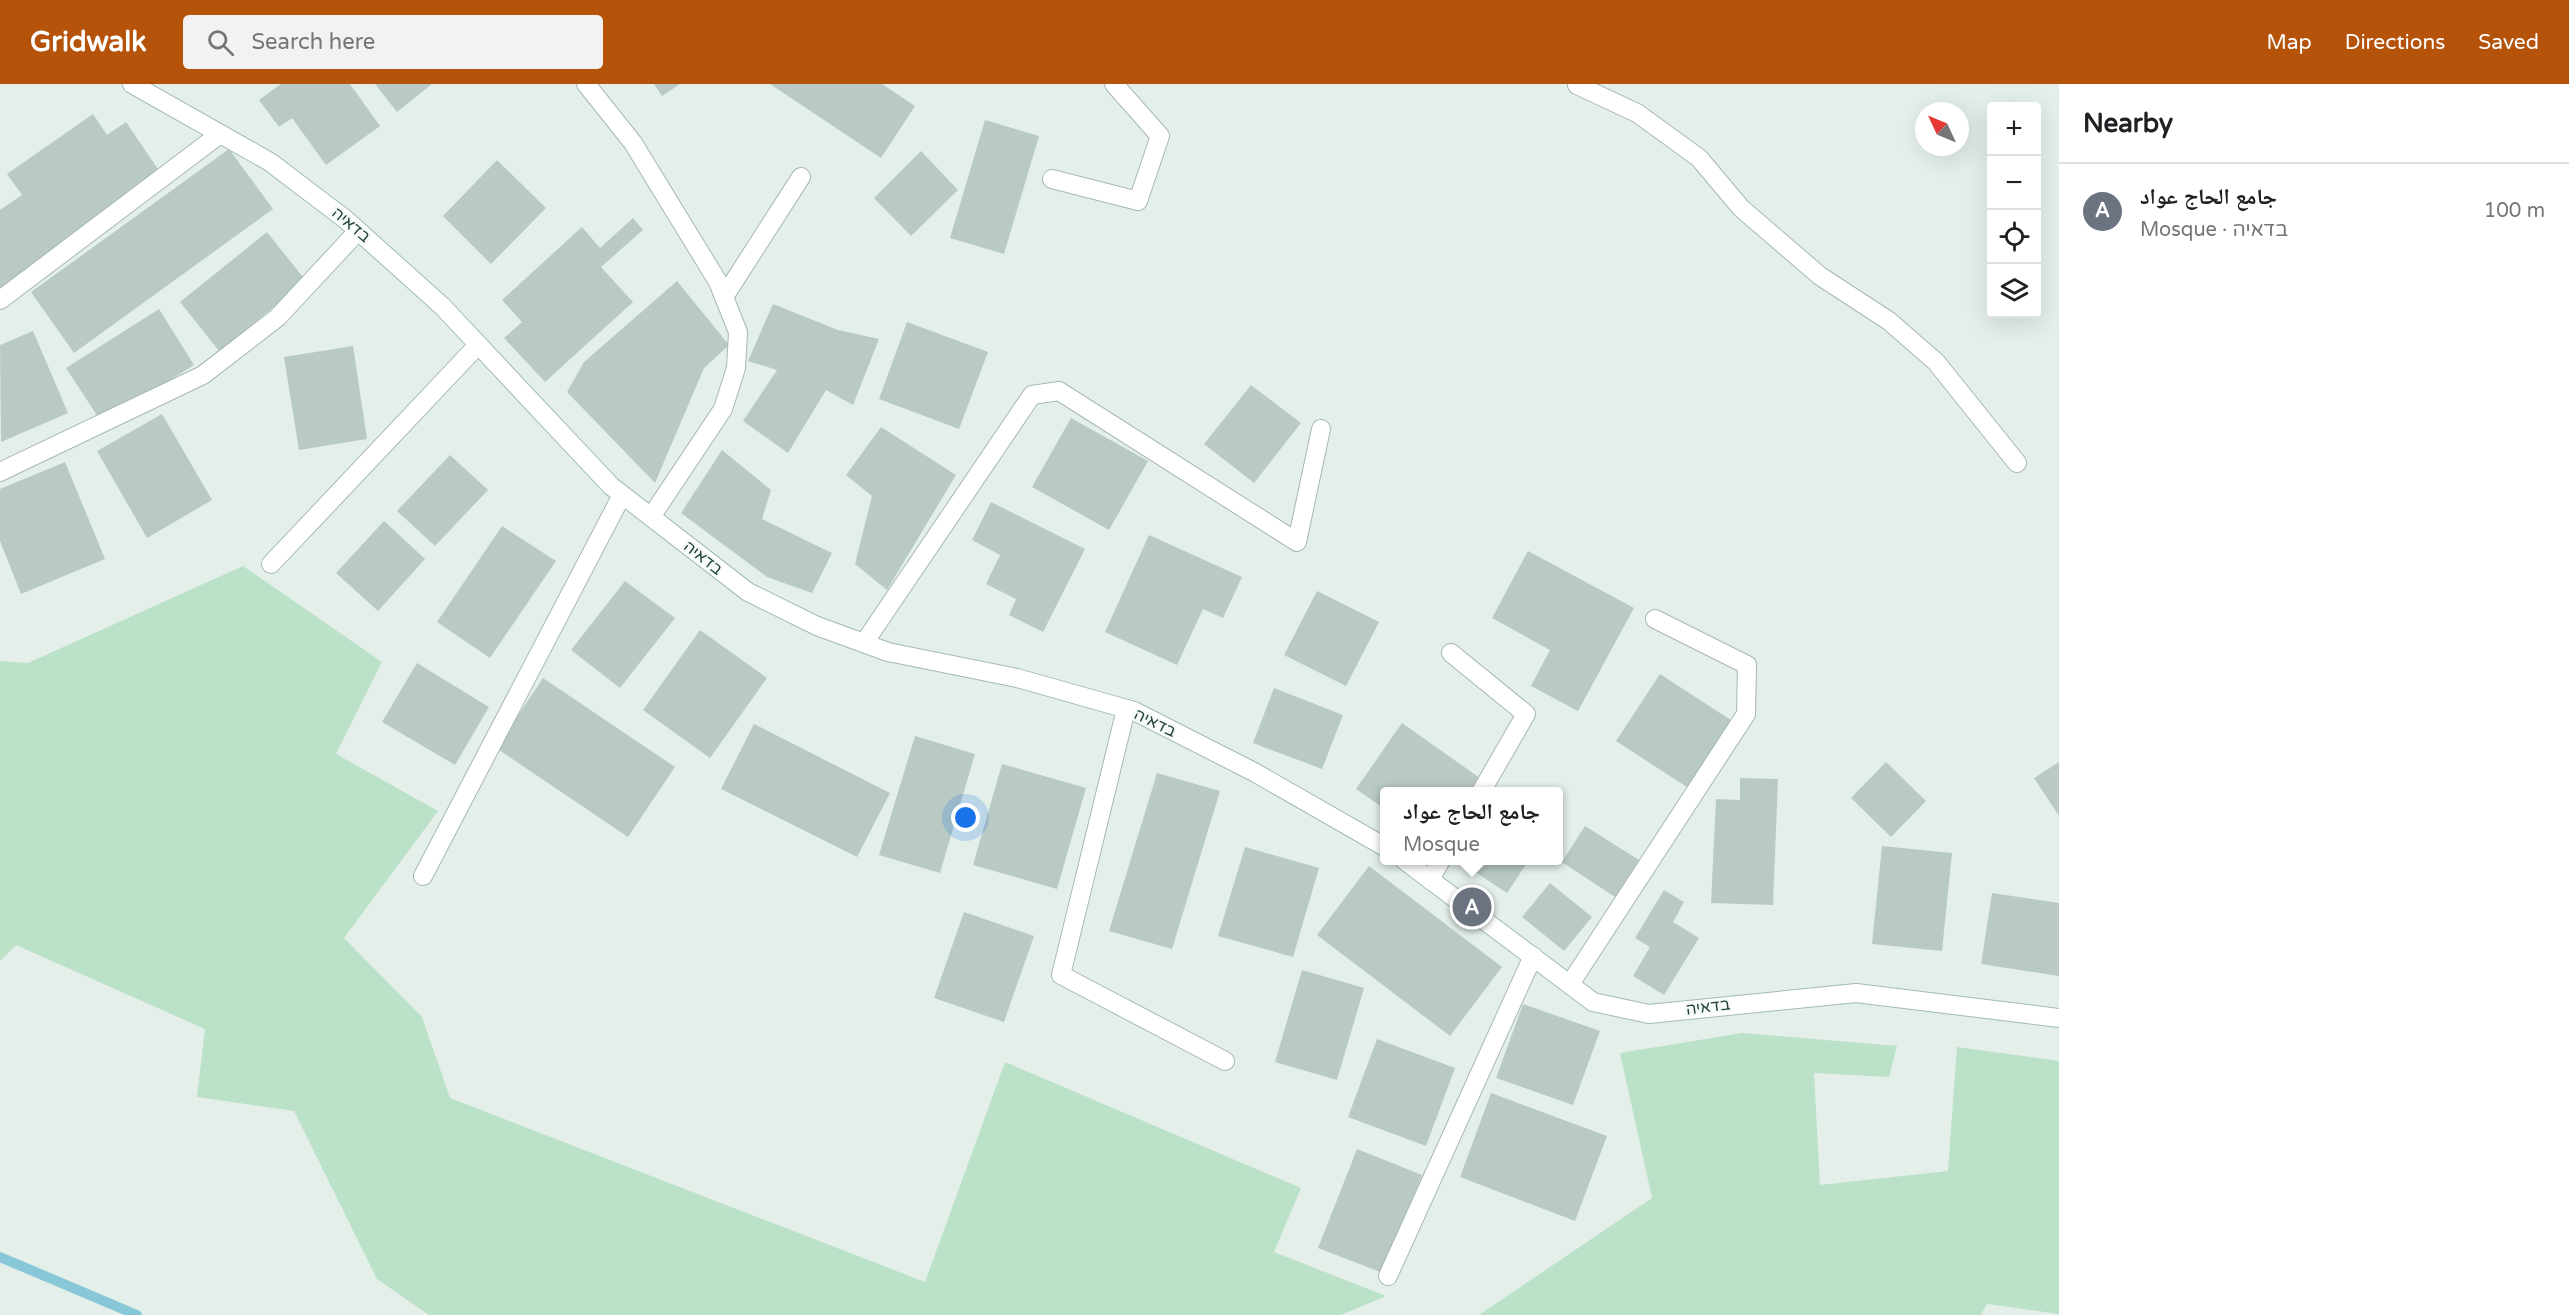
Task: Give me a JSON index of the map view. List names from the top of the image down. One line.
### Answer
{"streets":{"street":["בדאיה"]},"north":"top left","page":{"header":"Gridwalk","search":"Search here","nav":["Map","Directions","Saved"],"heading":"Nearby","map_buttons":["+","−"],"list":[{"mark":"A","name":"جامع الحاج عواد","note":"Mosque · בדאיה","value":"100 m"}],"popup":["جامع الحاج عواد","Mosque"],"pins":"A"}}
